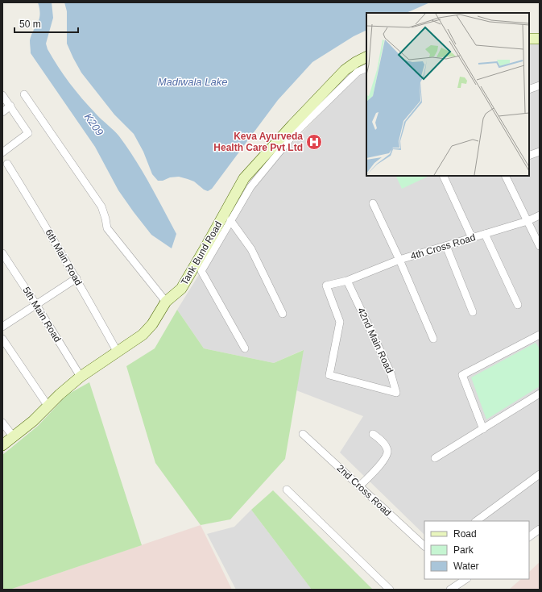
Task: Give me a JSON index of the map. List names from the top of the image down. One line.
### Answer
{"streets":{"main road":["Tank Bund Road"],"street":["4th Cross Road","6th Main Road","5th Main Road","42nd Main Road","2nd Cross Road"]},"crossings":[["4th Cross Road","42nd Main Road"],["Tank Bund Road","6th Main Road"],["Tank Bund Road","5th Main Road"]],"water":["Madiwala Lake","K209"],"places":{"hospital":["Keva Ayurveda Health Care Pvt Ltd"]},"legend":["Road","Park","Water"],"scale_bar":"50 m"}
